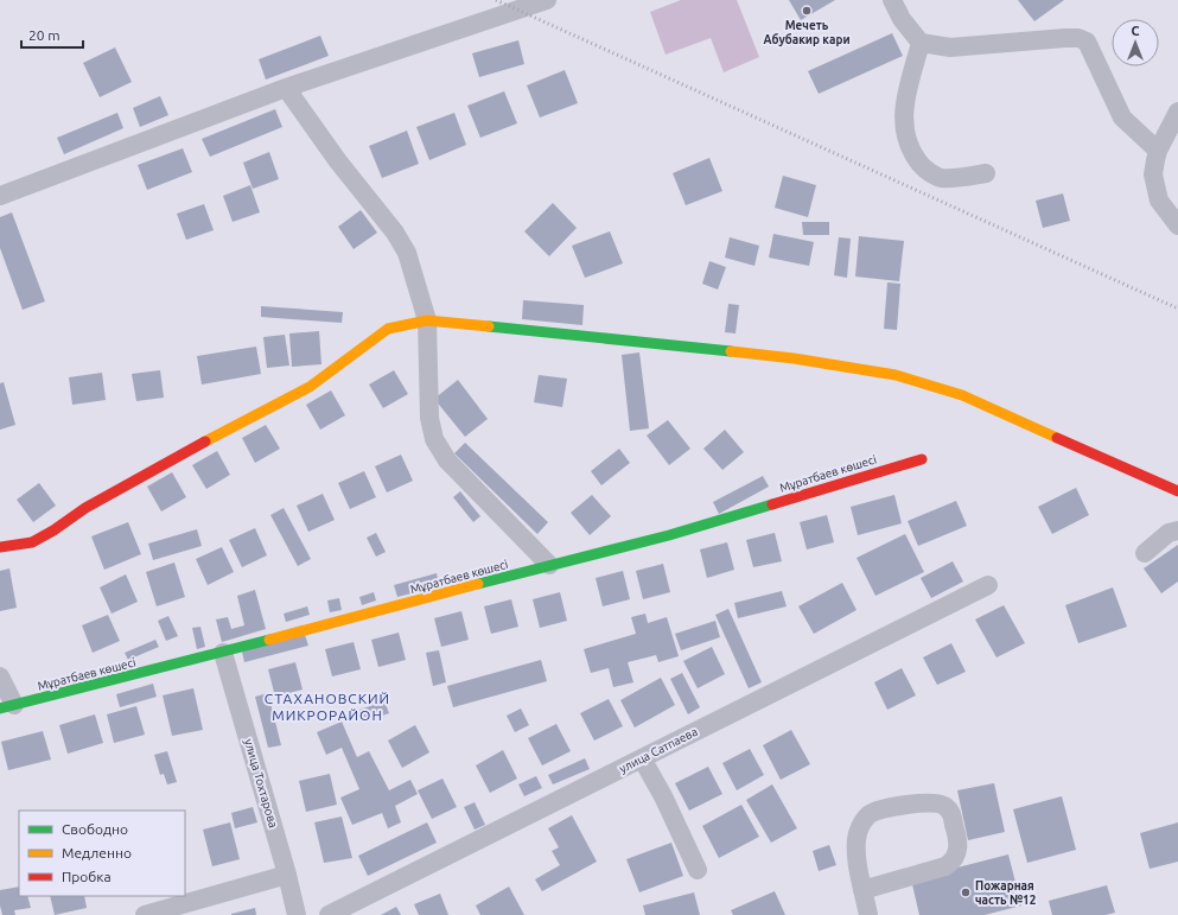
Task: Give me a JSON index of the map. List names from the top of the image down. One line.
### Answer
{"streets":{"street":["Мұратбаев көшесі","улица Сатпаева","улица Тохтарова"]},"crossings":[["Мұратбаев көшесі","улица Тохтарова"]],"districts":["СТАХАНОВСКИЙ МИКРОРАЙОН"],"places":["Мечеть Абубакир кари","Пожарная часть №12"],"legend":["Свободно","Медленно","Пробка"],"scale_bar":"20 m","north":"top"}
